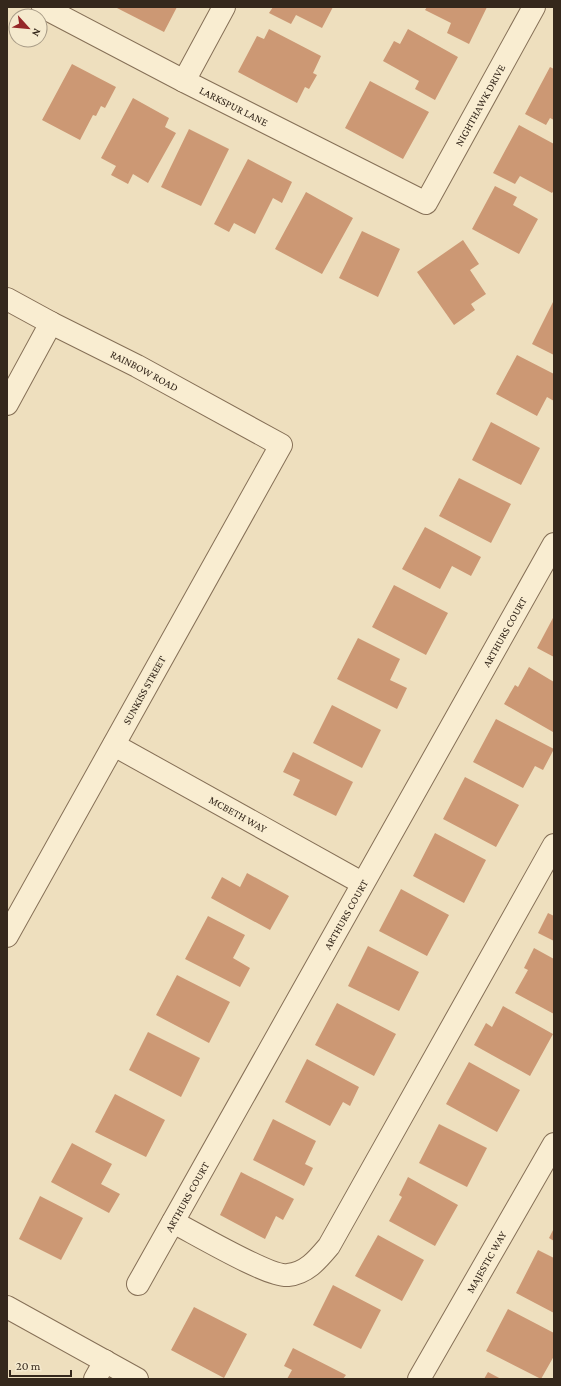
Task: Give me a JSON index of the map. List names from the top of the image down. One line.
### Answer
{"streets":{"street":["NIGHTHAWK DRIVE","LARKSPUR LANE","RAINBOW ROAD","ARTHURS COURT","SUNKISS STREET","MCBETH WAY","MAJESTIC WAY"]},"crossings":[["NIGHTHAWK DRIVE","LARKSPUR LANE"],["RAINBOW ROAD","SUNKISS STREET"],["ARTHURS COURT","MCBETH WAY"],["SUNKISS STREET","MCBETH WAY"]],"scale_bar":"20 m","north":"bottom right"}
